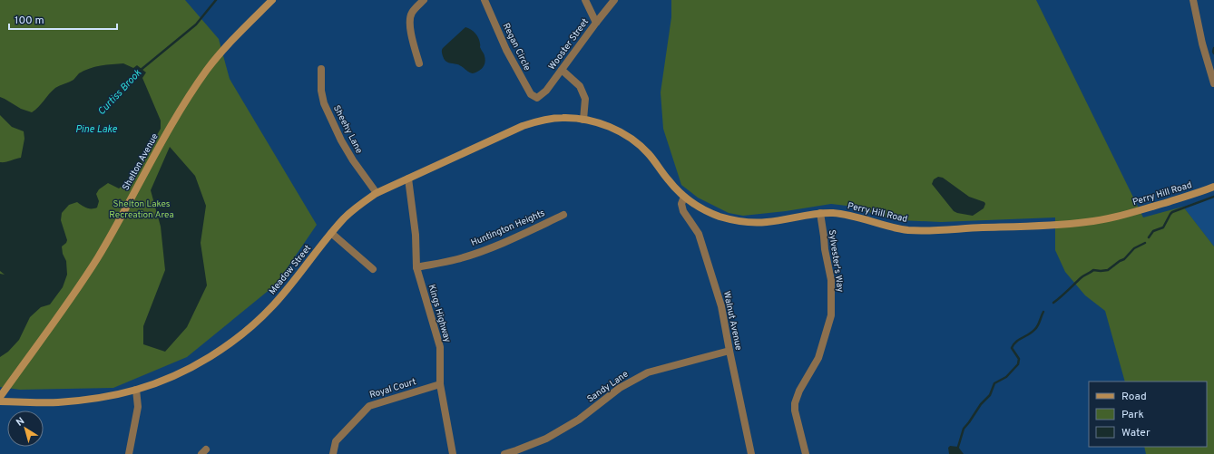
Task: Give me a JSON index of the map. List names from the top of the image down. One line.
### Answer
{"streets":{"street":["Wooster Street","Regan Circle","Sheehy Lane","Shelton Avenue","Perry Hill Road","Huntington Heights","Sylvester's Way","Meadow Street","Kings Highway","Walnut Avenue","Sandy Lane","Royal Court"]},"crossings":[["Wooster Street","Regan Circle"],["Sheehy Lane","Meadow Street"],["Perry Hill Road","Sylvester's Way"],["Perry Hill Road","Meadow Street"],["Perry Hill Road","Walnut Avenue"],["Huntington Heights","Kings Highway"],["Meadow Street","Kings Highway"],["Kings Highway","Royal Court"],["Walnut Avenue","Sandy Lane"]],"water":["Curtiss Brook","Pine Lake"],"parks":["Shelton Lakes Recreation Area"],"legend":["Road","Park","Water"],"scale_bar":"100 m","north":"top left"}
